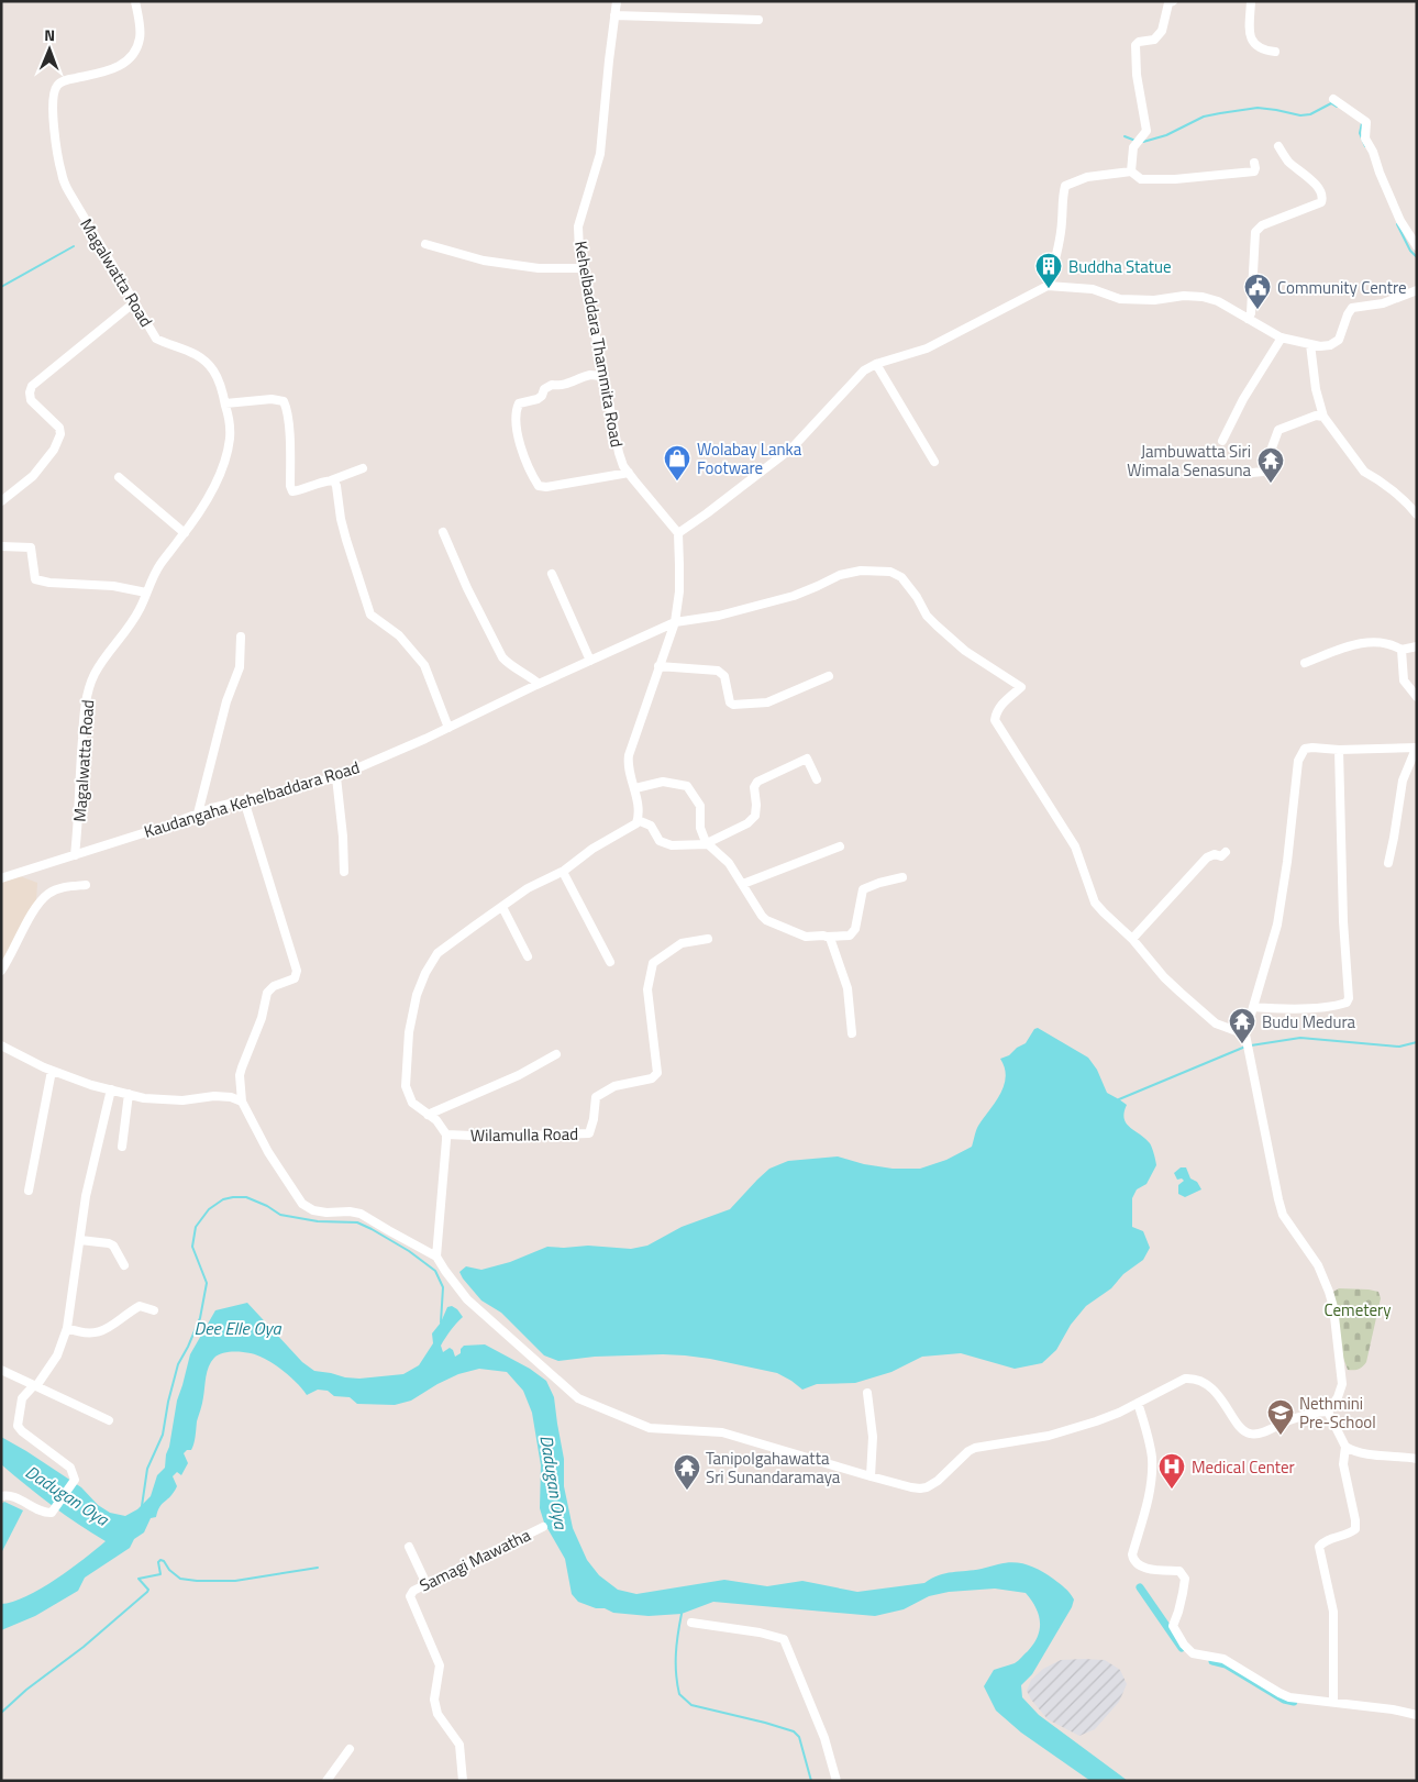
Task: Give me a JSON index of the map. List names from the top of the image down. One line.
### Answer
{"streets":{"street":["Magalwatta Road","Kehelbaddara Thammita Road","Kaudangaha Kehelbaddara Road","Wilamulla Road","Samagi Mawatha"]},"crossings":[["Magalwatta Road","Kaudangaha Kehelbaddara Road"]],"water":["Dee Elle Oya","Dadugan Oya"],"parks":["Cemetery"],"places":{"building":["Buddha Statue"],"public building":["Community Centre"],"shop":["Wolabay Lanka Footware"],"temple":["Jambuwatta Siri Wimala Senasuna","Budu Medura","Tanipolgahawatta Sri Sunandaramaya"],"school or university":["Nethmini Pre-School"],"hospital":["Medical Center"]},"north":"top"}
